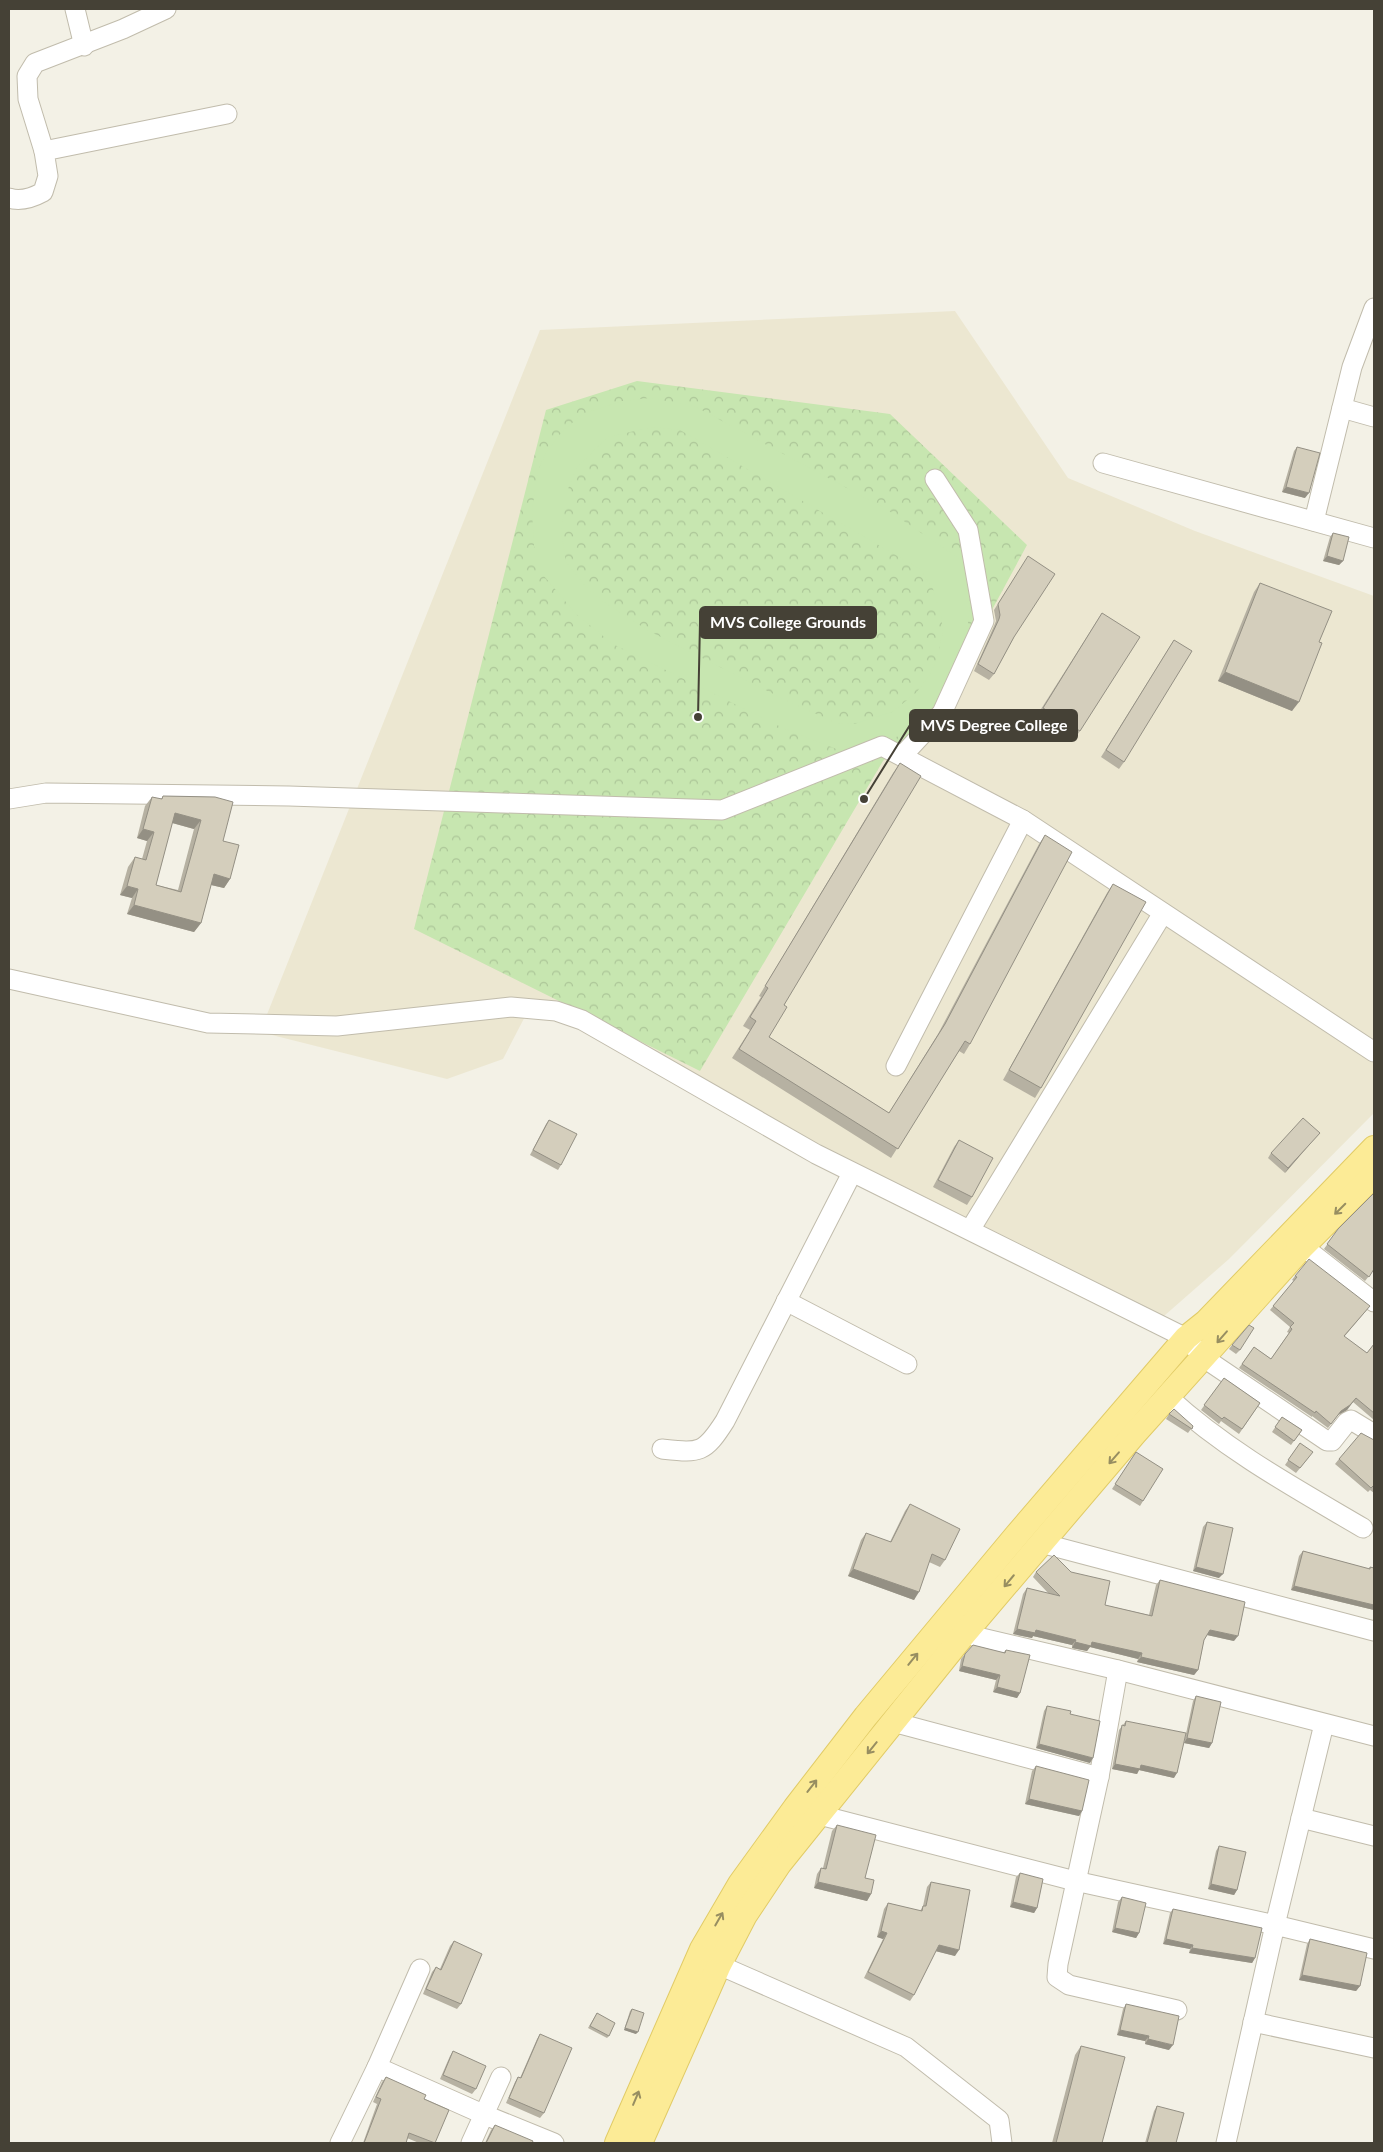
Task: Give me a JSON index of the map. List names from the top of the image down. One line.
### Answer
{"places":["MVS College Grounds","MVS Degree College"]}
